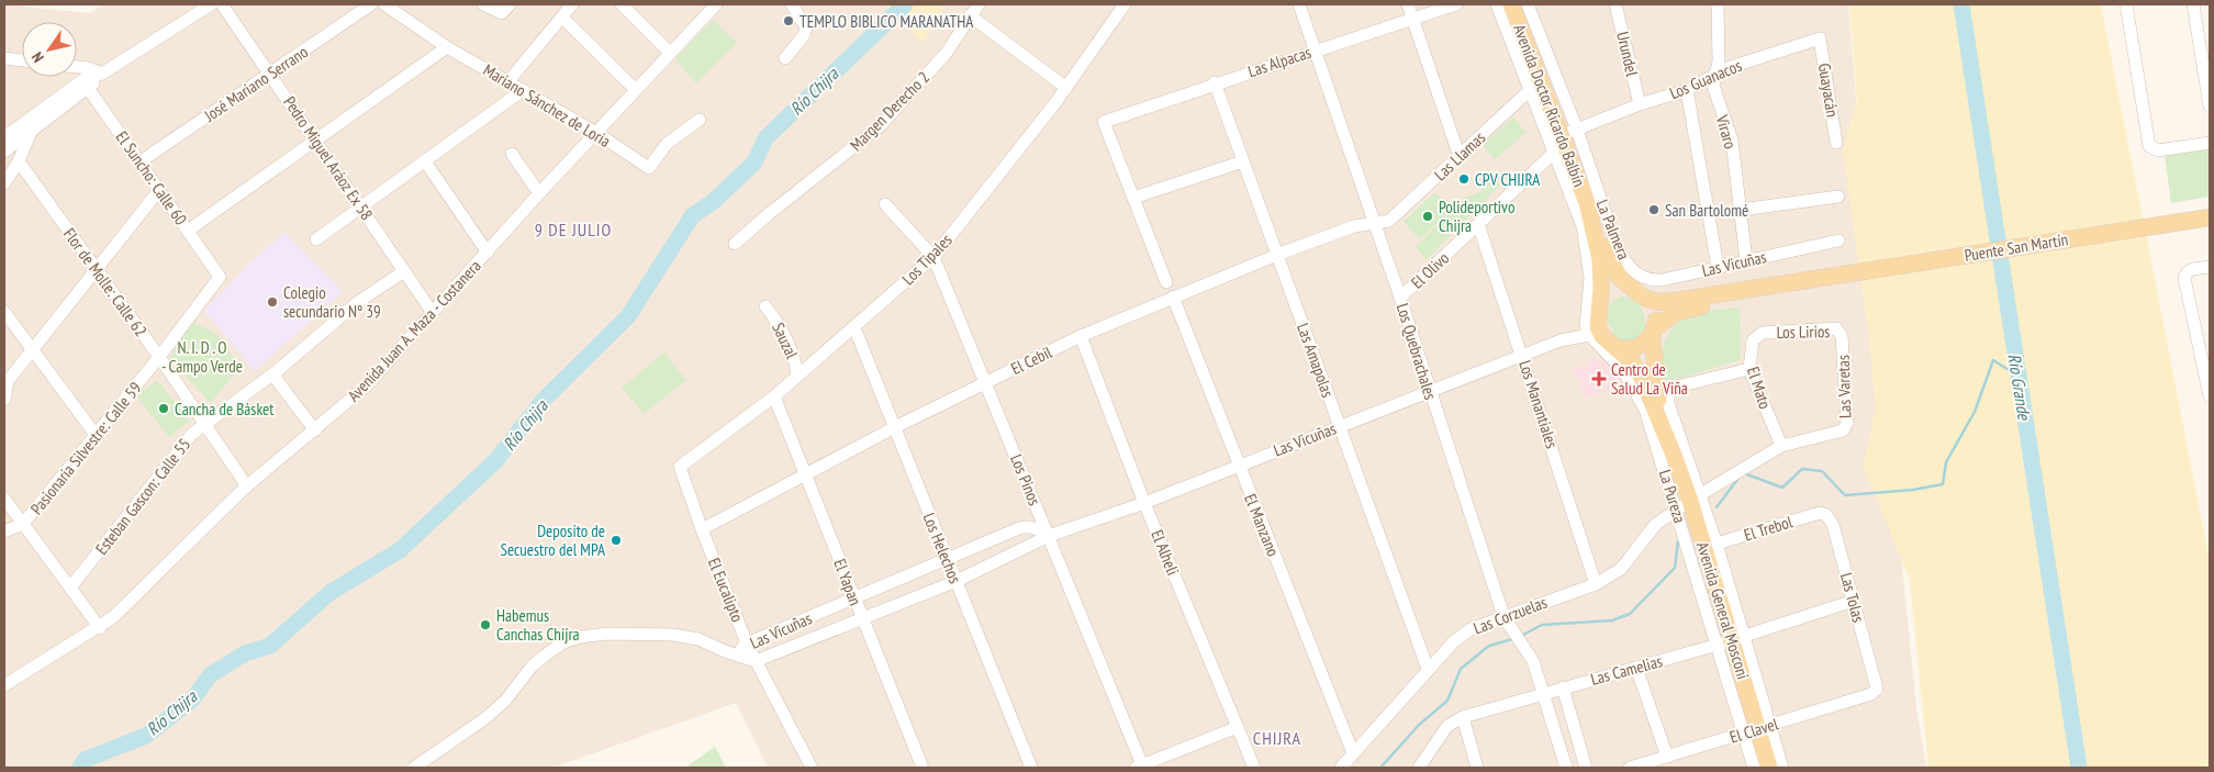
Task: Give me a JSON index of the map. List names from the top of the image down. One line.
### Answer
{"streets":{"main road":["Avenida Doctor Ricardo Balbín","Puente San Martín","Avenida General Mosconi"],"street":["Urundel","Las Alpacas","Los Guanacos","José Mariano Serrano","Guayacán","Mariano Sánchez de Loria","Margen Derecho 2","Viraro","Las Llamas","Pedro Miguel Aráoz Ex 58","El Suncho: Calle 60","La Palmera","Los Tipales","Las Vicuñas","El Olivo","Flor de Molle: Calle 62","Avenida Juan A. Maza - Costanera","Los Lirios","Sauzal","Los Quebrachales","El Cebil","Las Amapolas","Las Varetas","El Mato","Los Manantiales","Pasionaria Silvestre: Calle 59","Los Pinos","Esteban Gascon: Calle 55","La Pureza","El Manzano","El Trebol","Los Helechos","El Alheli","El Yapan","El Eucalipto","Las Tolas","Las Corzuelas","Las Camelias","El Clavel"]},"crossings":[["Urundel","Los Guanacos"],["Las Alpacas","Los Quebrachales"],["Las Alpacas","Las Amapolas"],["Los Guanacos","Guayacán"],["Los Guanacos","Avenida Doctor Ricardo Balbín"],["Los Guanacos","Viraro"],["Los Guanacos","La Palmera"],["José Mariano Serrano","Pedro Miguel Aráoz Ex 58"],["José Mariano Serrano","El Suncho: Calle 60"],["Mariano Sánchez de Loria","Avenida Juan A. Maza - Costanera"],["Avenida Doctor Ricardo Balbín","Las Llamas"],["Avenida Doctor Ricardo Balbín","La Palmera"],["Viraro","Las Vicuñas"],["Las Llamas","Los Quebrachales"],["Las Llamas","El Cebil"],["Pedro Miguel Aráoz Ex 58","Avenida Juan A. Maza - Costanera"],["Pedro Miguel Aráoz Ex 58","Esteban Gascon: Calle 55"],["El Suncho: Calle 60","Pasionaria Silvestre: Calle 59"],["La Palmera","Las Vicuñas"],["Los Tipales","Sauzal"],["Los Tipales","Los Pinos"],["Los Tipales","Los Helechos"],["Los Tipales","El Yapan"],["Los Tipales","El Eucalipto"],["Las Vicuñas","Los Quebrachales"],["Las Vicuñas","Las Amapolas"],["Las Vicuñas","Los Manantiales"],["Las Vicuñas","Los Pinos"],["Las Vicuñas","La Pureza"],["Las Vicuñas","El Manzano"],["Las Vicuñas","Los Helechos"],["Las Vicuñas","El Alheli"],["Las Vicuñas","El Yapan"],["Las Vicuñas","El Eucalipto"],["El Olivo","Los Quebrachales"],["El Olivo","Los Manantiales"],["Flor de Molle: Calle 62","Avenida Juan A. Maza - Costanera"],["Flor de Molle: Calle 62","Pasionaria Silvestre: Calle 59"],["Flor de Molle: Calle 62","Esteban Gascon: Calle 55"],["Los Lirios","Las Varetas"],["Los Lirios","El Mato"],["Los Quebrachales","El Cebil"],["Los Quebrachales","Las Corzuelas"],["Los Quebrachales","Las Camelias"],["El Cebil","Las Amapolas"],["El Cebil","Los Pinos"],["El Cebil","El Manzano"],["El Cebil","Los Helechos"],["El Cebil","El Alheli"],["El Cebil","El Yapan"],["El Cebil","El Eucalipto"],["Las Amapolas","Las Corzuelas"],["Las Varetas","Las Corzuelas"],["El Mato","Las Corzuelas"],["Los Manantiales","Las Corzuelas"],["La Pureza","Avenida General Mosconi"],["La Pureza","Las Corzuelas"],["El Manzano","Las Corzuelas"],["El Trebol","Las Tolas"],["Las Tolas","Las Camelias"],["Las Tolas","El Clavel"],["Avenida General Mosconi","Las Corzuelas"],["Avenida General Mosconi","Las Camelias"],["Avenida General Mosconi","El Clavel"]],"districts":["9 DE JULIO","CHIJRA"],"water":["Río Chijra","Río Grande"],"parks":["N. I. D . O - Campo Verde"],"places":{"other":["TEMPLO BIBLICO MARANATHA","CPV CHIJRA","San Bartolomé","Polideportivo Chijra","Colegio secundario Nº 39","Cancha de Básket","Deposito de Secuestro del MPA","Habemus Canchas Chijra"],"health":["Centro de Salud La Viña"]},"north":"bottom left"}
